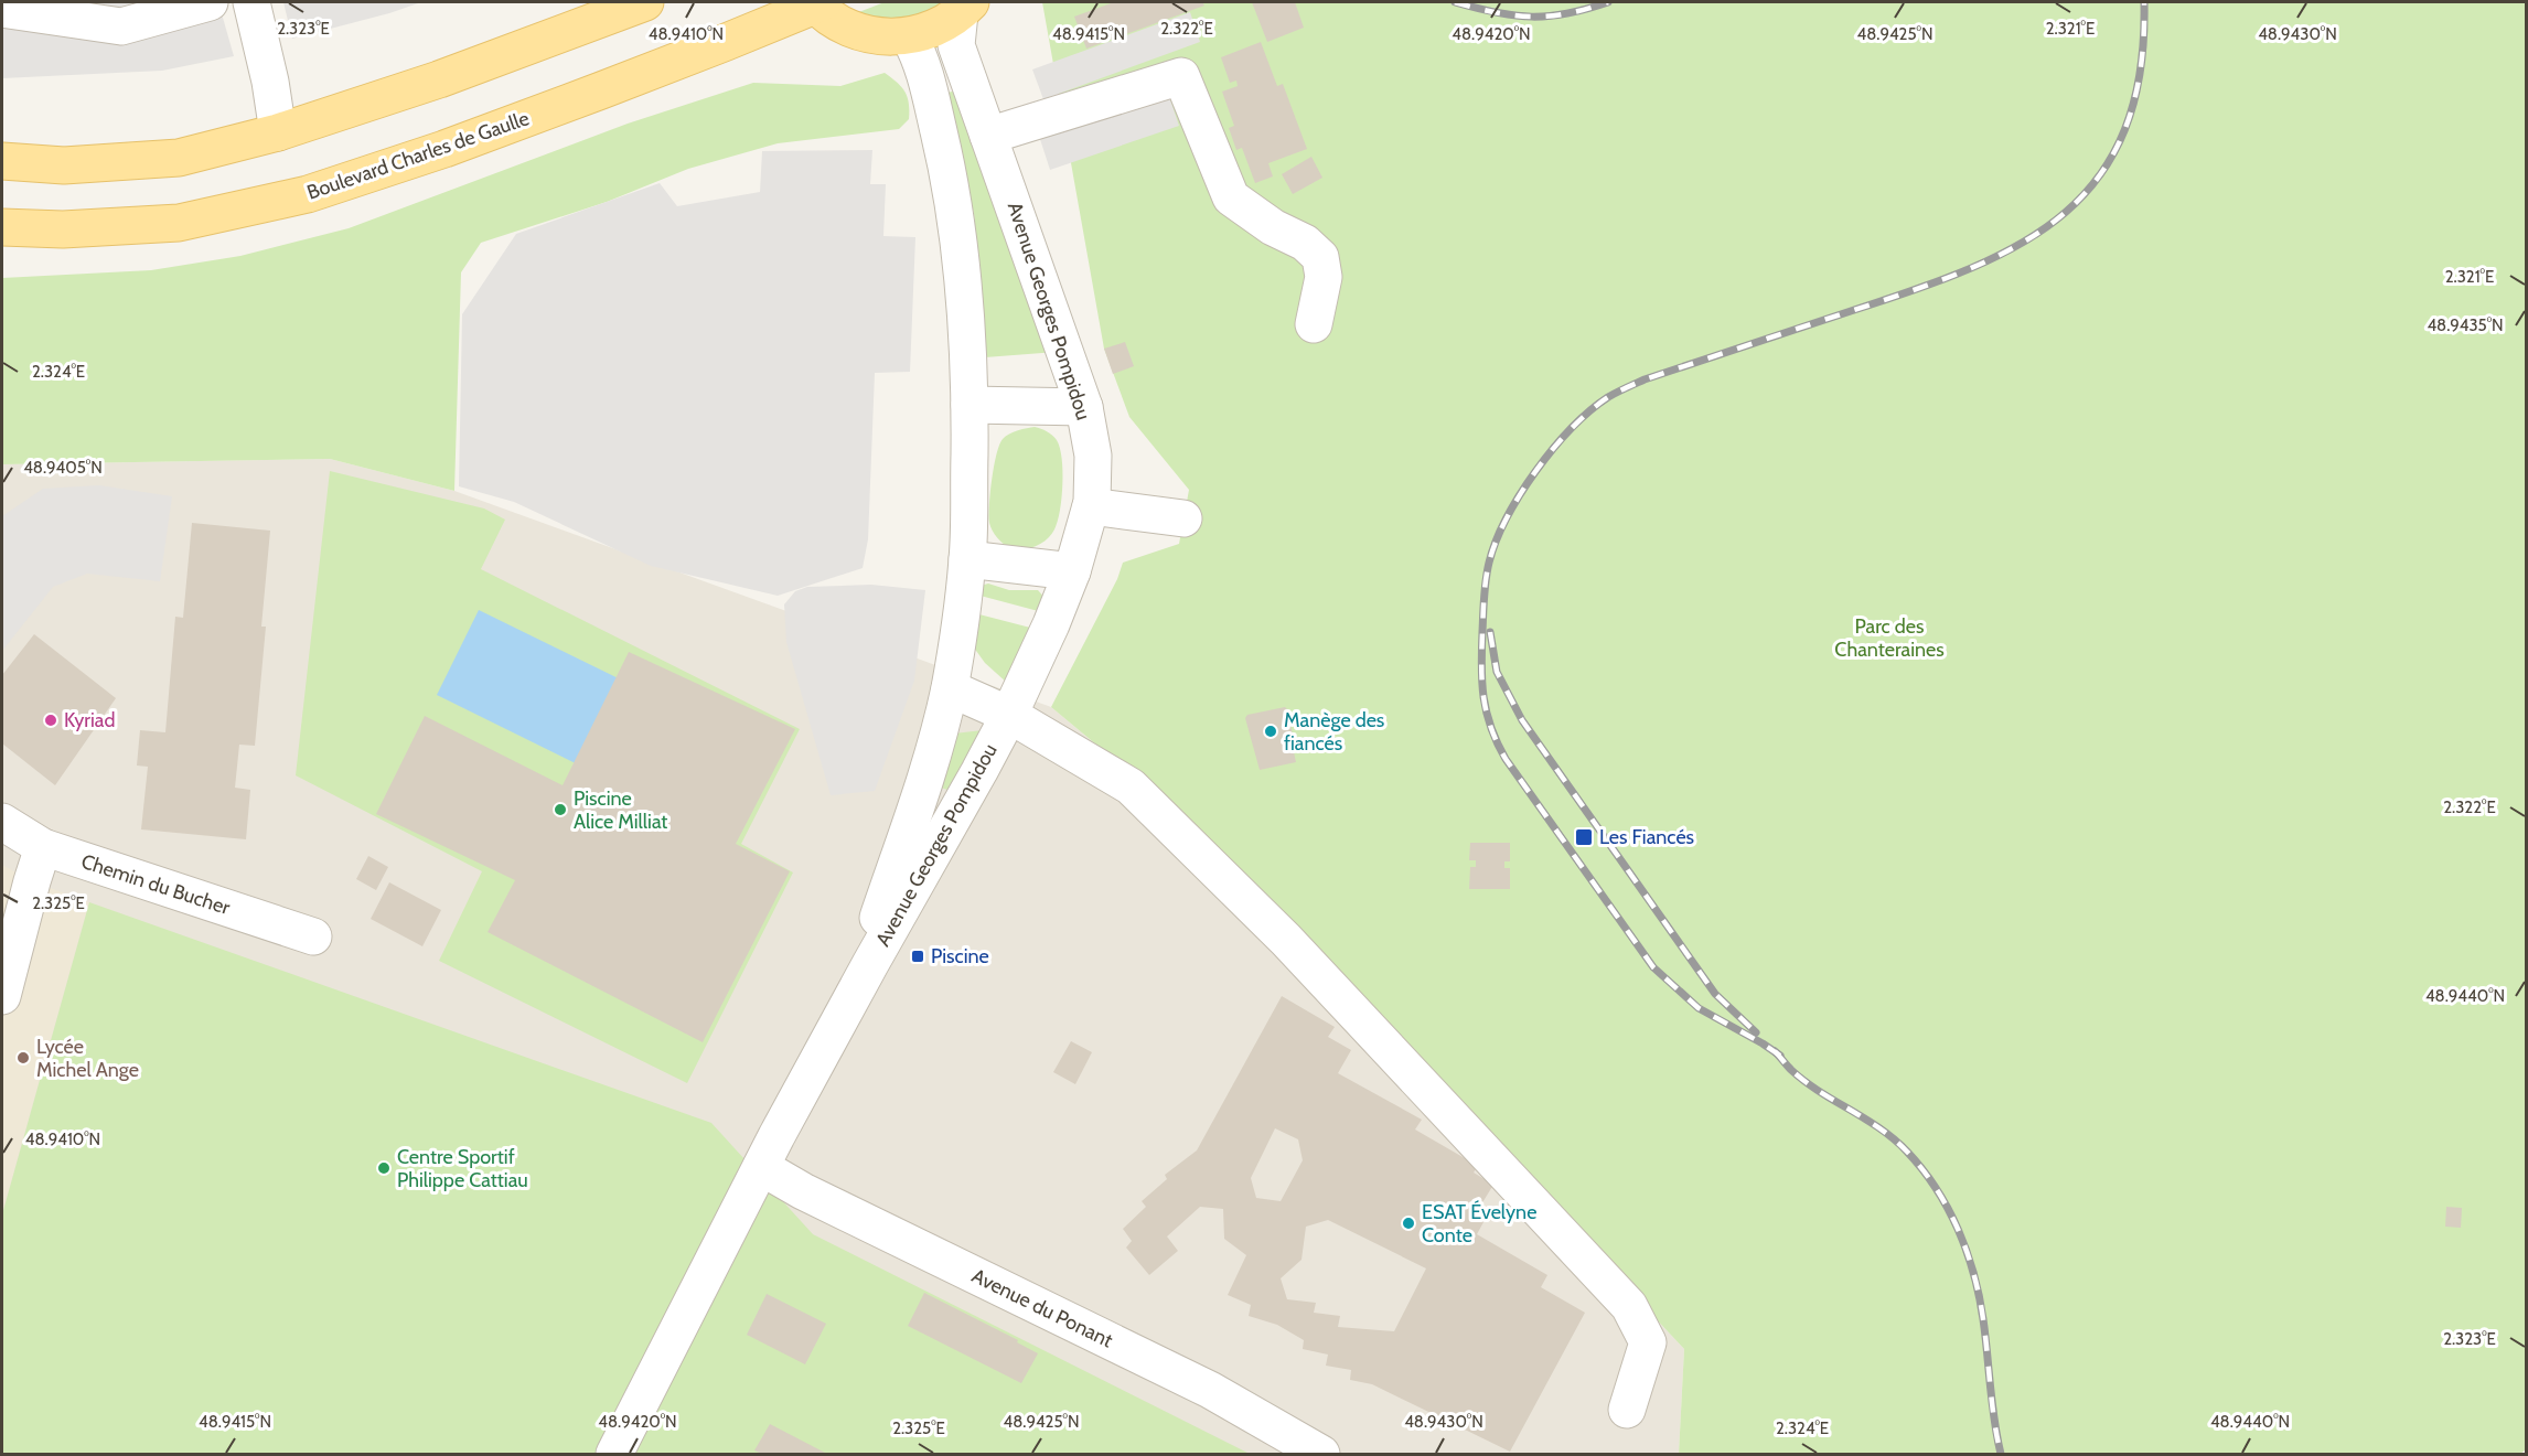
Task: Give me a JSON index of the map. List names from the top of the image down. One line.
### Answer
{"streets":{"main road":["Boulevard Charles de Gaulle"],"street":["Avenue Georges Pompidou","Chemin du Bucher","Avenue du Ponant"]},"crossings":[["Boulevard Charles de Gaulle","Avenue Georges Pompidou"],["Avenue Georges Pompidou","Avenue du Ponant"]],"parks":["Parc des Chanteraines"],"places":{"other":["Kyriad","Manège des fiancés","Piscine Alice Milliat","Lycée Michel Ange","Centre Sportif Philippe Cattiau","ESAT Évelyne Conte"],"transit":["Les Fiancés","Piscine"]},"coordinates":["2.323°E","2.322°E","2.321°E","48.9420°N","48.9425°N","48.9430°N","48.9410°N","48.9415°N","48.9435°N","2.324°E","48.9405°N","2.325°E","48.9440°N"]}
